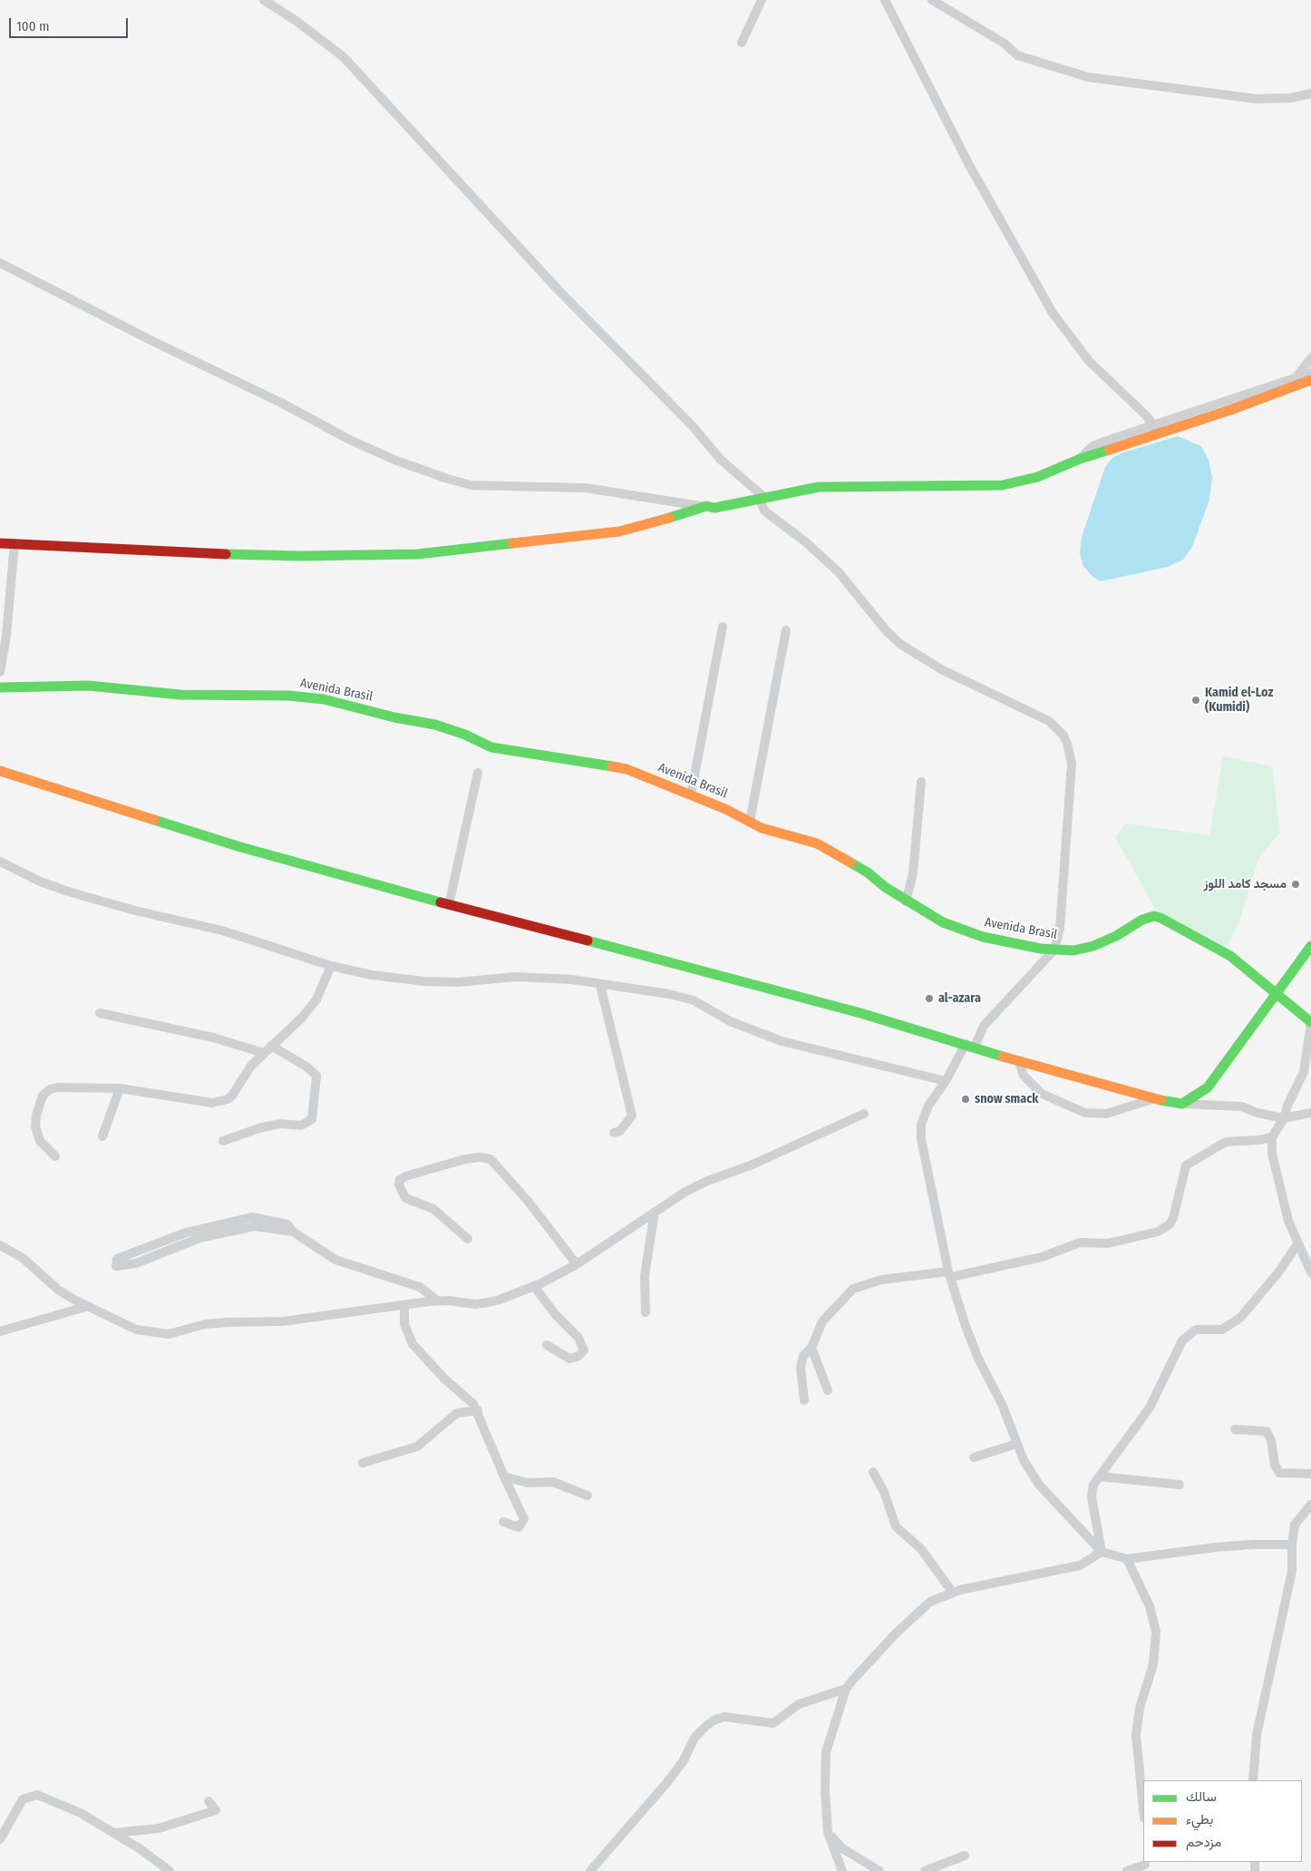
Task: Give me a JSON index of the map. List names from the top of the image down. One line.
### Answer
{"streets":{"street":["Avenida Brasil"]},"places":["Kamid el-Loz (Kumidi)","مسجد كامد اللوز","al-azara","snow smack"],"legend":["سالك","بطيء","مزدحم"],"scale_bar":"100 m"}
